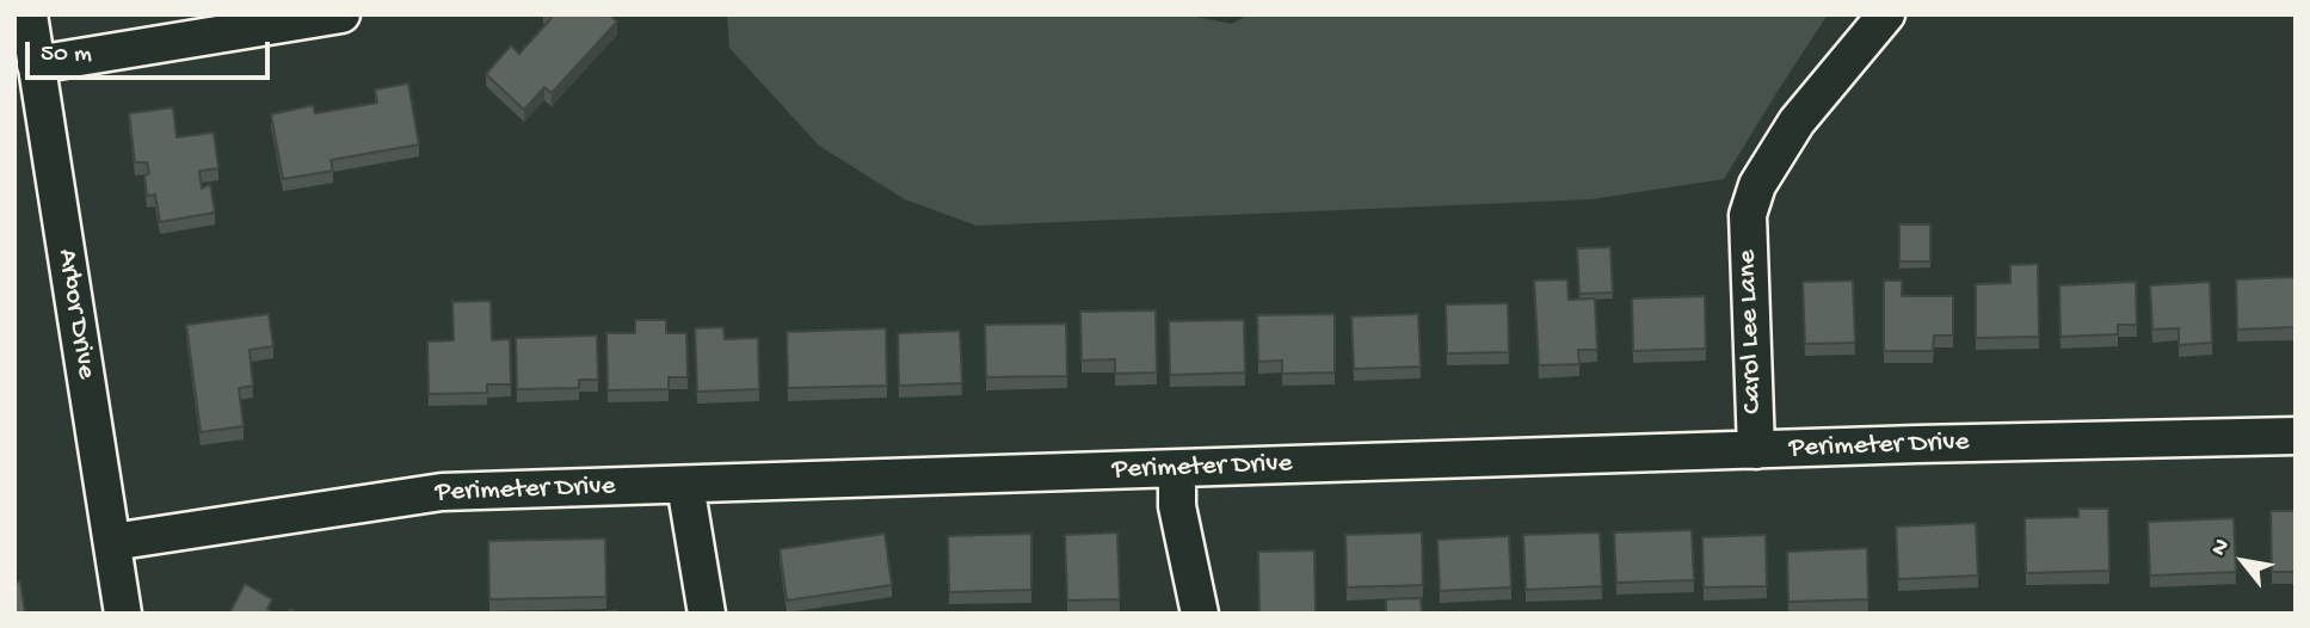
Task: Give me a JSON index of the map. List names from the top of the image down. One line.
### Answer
{"streets":{"street":["Arbor Drive","Carol Lee Lane","Perimeter Drive"]},"crossings":[["Arbor Drive","Perimeter Drive"],["Carol Lee Lane","Perimeter Drive"]],"scale_bar":"50 m","north":"top left"}
